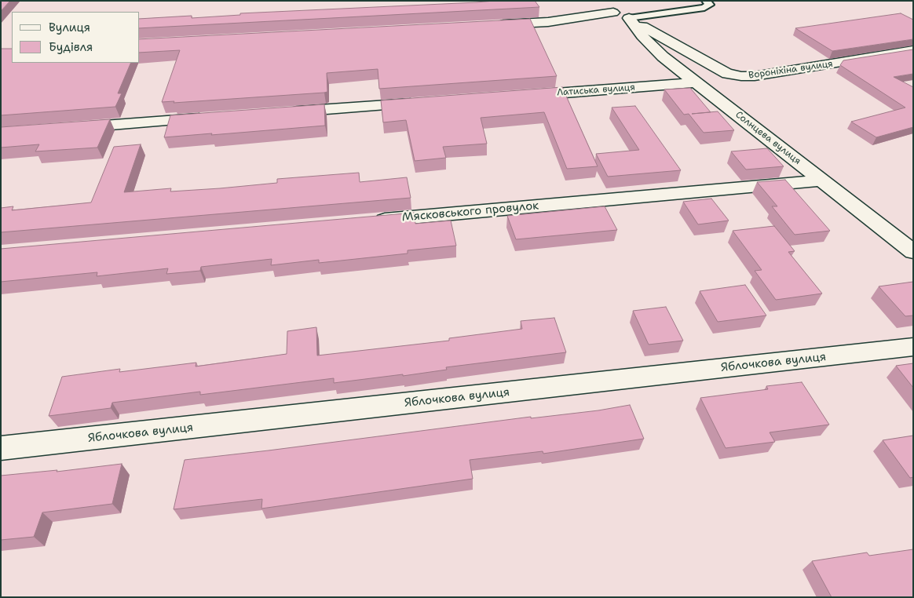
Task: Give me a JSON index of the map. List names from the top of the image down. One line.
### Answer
{"streets":{"street":["Вороніхіна вулиця","Латиська вулиця","Солнцева вулиця","Мясковського провулок","Яблочкова вулиця"]},"crossings":[["Вороніхіна вулиця","Солнцева вулиця"],["Латиська вулиця","Солнцева вулиця"],["Солнцева вулиця","Мясковського провулок"]],"legend":["Вулиця","Будівля"]}
